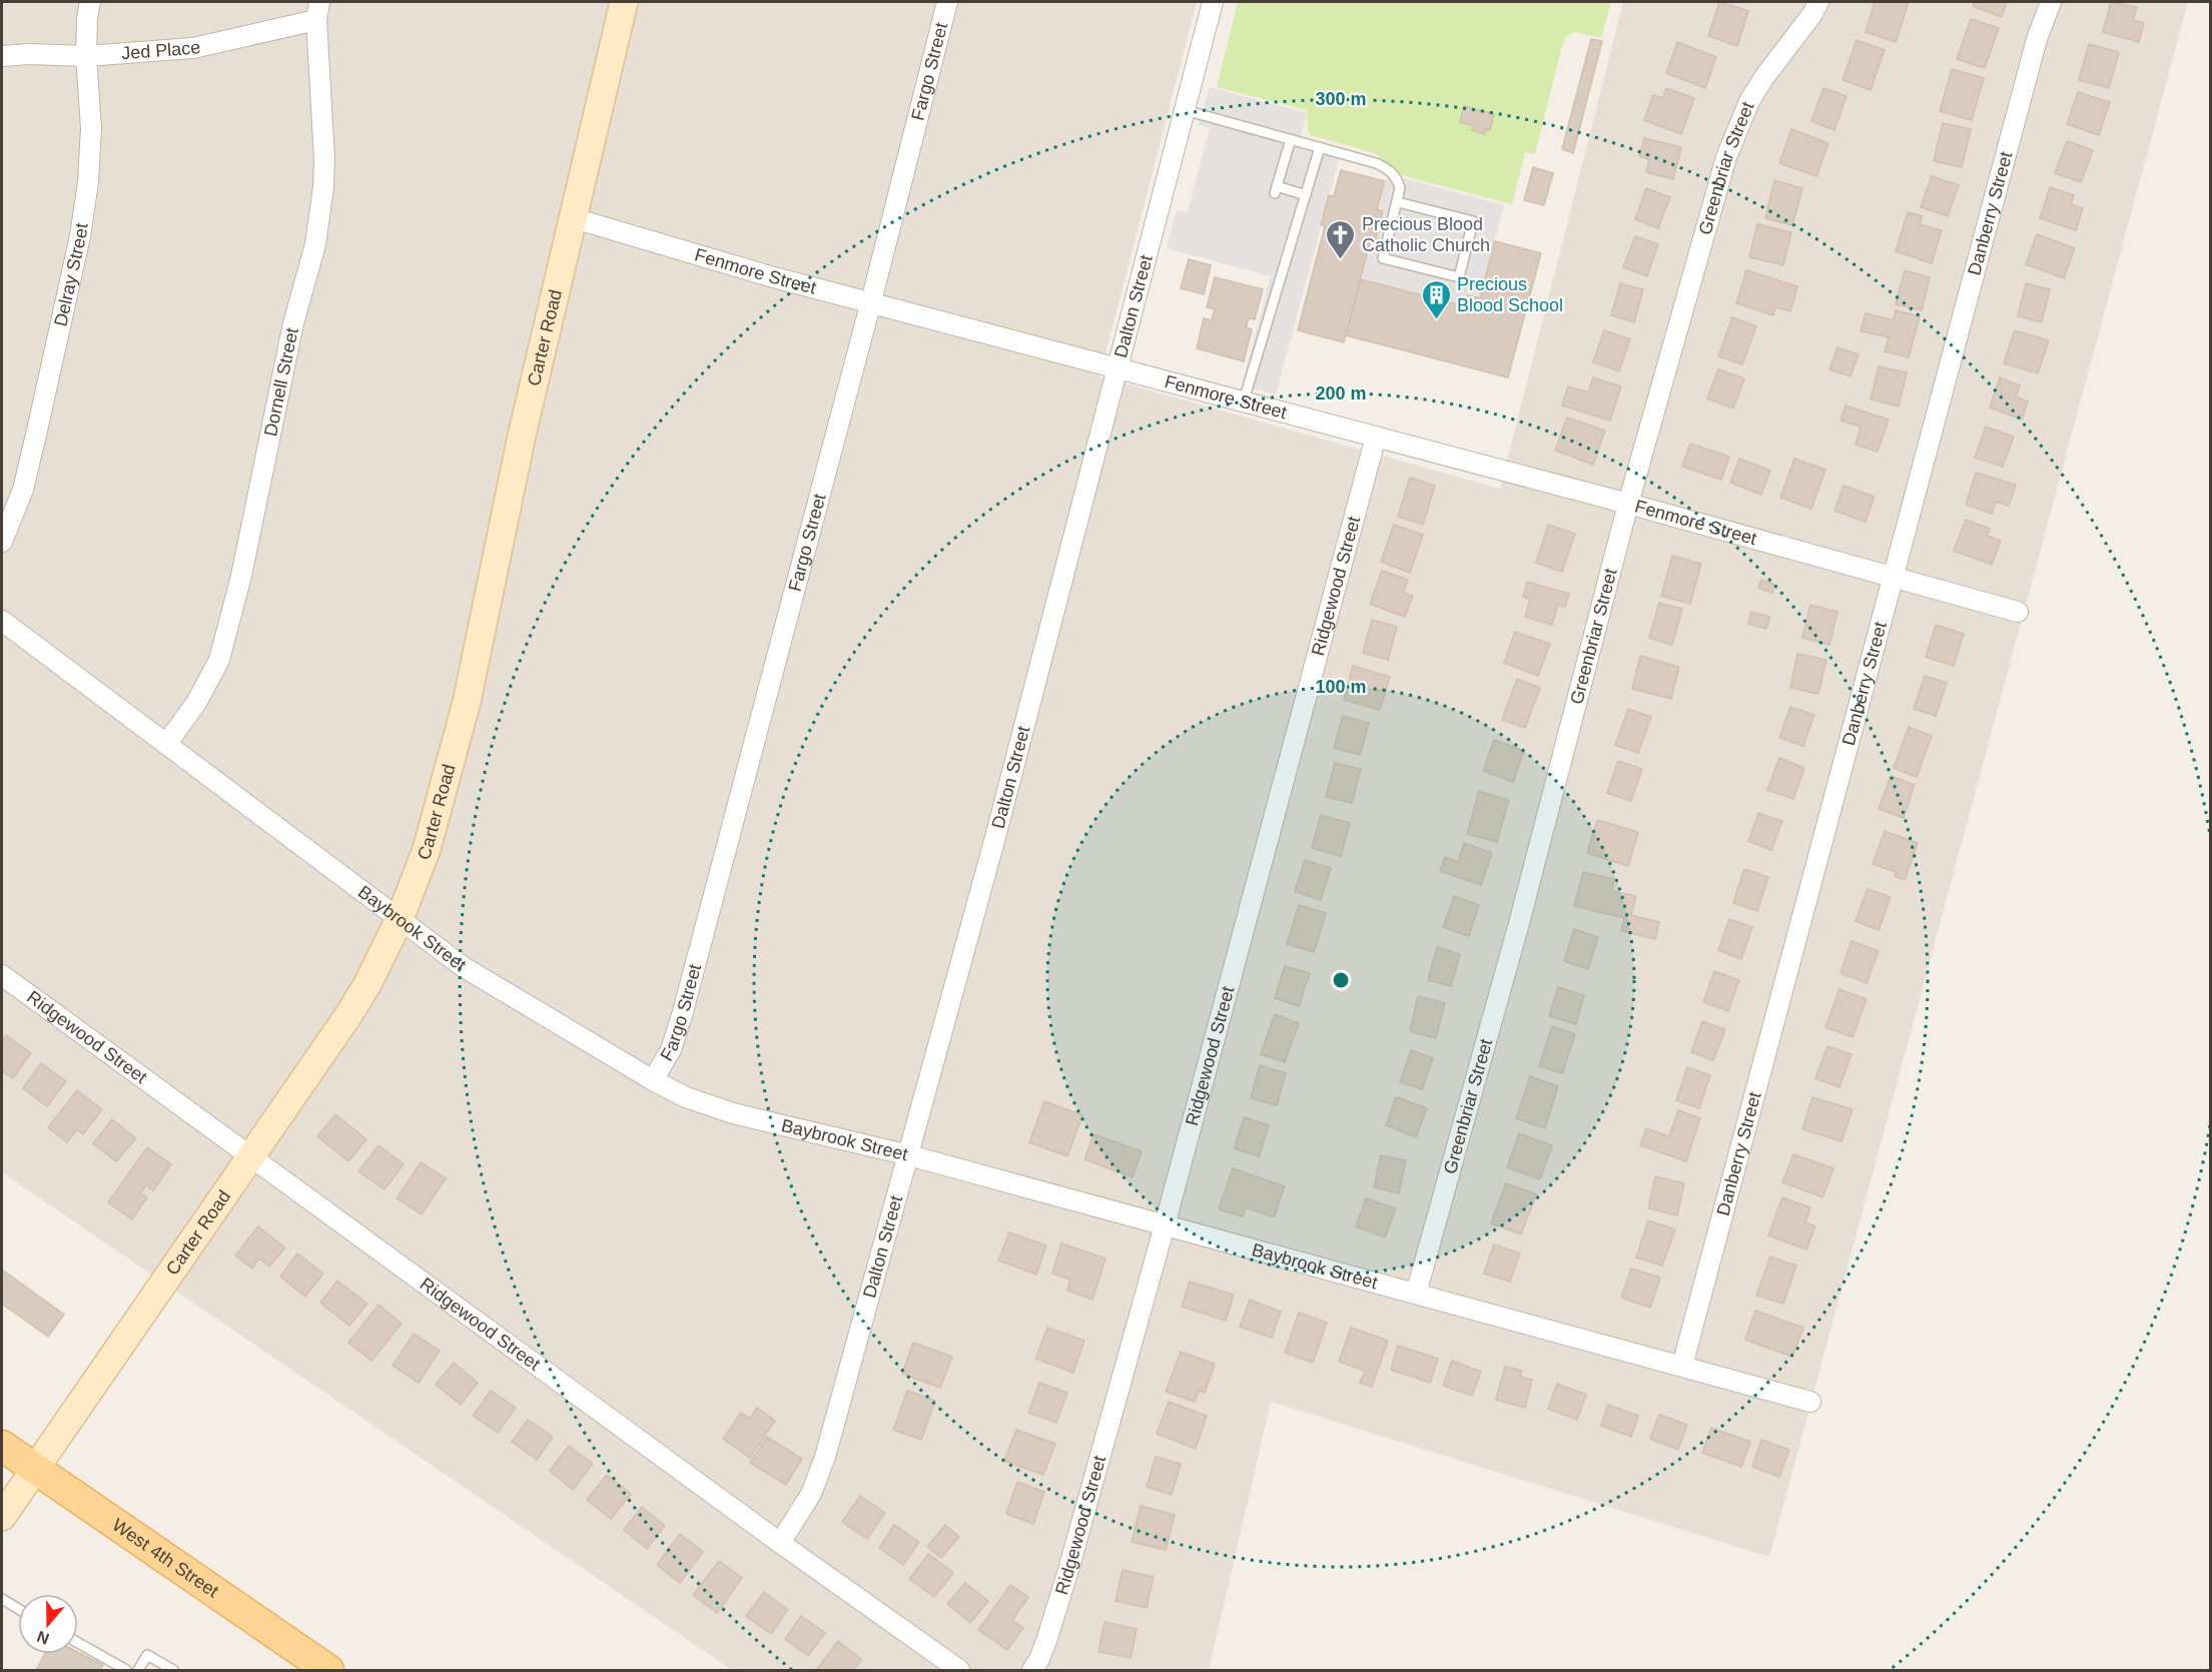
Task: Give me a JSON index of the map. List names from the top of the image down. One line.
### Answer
{"streets":{"main road":["Carter Road","West 4th Street"],"street":["Jed Place","Fargo Street","Greenbriar Street","Danberry Street","Fenmore Street","Delray Street","Dalton Street","Dornell Street","Ridgewood Street","Baybrook Street"]},"crossings":[["Jed Place","Delray Street"],["Jed Place","Dornell Street"],["Fargo Street","Fenmore Street"],["Fargo Street","Baybrook Street"],["Greenbriar Street","Fenmore Street"],["Greenbriar Street","Baybrook Street"],["Danberry Street","Fenmore Street"],["Danberry Street","Baybrook Street"],["Fenmore Street","Dalton Street"],["Fenmore Street","Carter Road"],["Fenmore Street","Ridgewood Street"],["Dalton Street","Ridgewood Street"],["Dalton Street","Baybrook Street"],["Carter Road","Ridgewood Street"],["Carter Road","Baybrook Street"],["Carter Road","West 4th Street"],["Dornell Street","Baybrook Street"],["Ridgewood Street","Baybrook Street"]],"places":{"church":["Precious Blood Catholic Church"],"building":["Precious Blood School"]},"north":"bottom","rings":["300 m","200 m","100 m"]}
